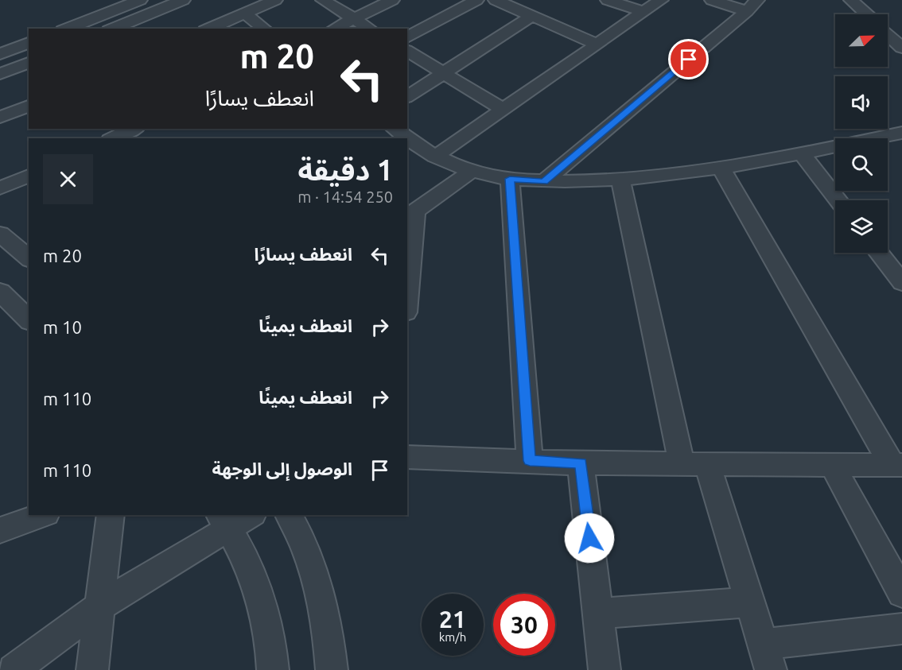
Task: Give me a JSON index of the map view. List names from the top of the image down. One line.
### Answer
{"north":"top right","page":{"turn":["20 m","انعطف يسارًا"],"heading":["1 دقيقة","250 m · 14:54"],"list":[{"name":"انعطف يسارًا","value":"20 m"},{"name":"انعطف يمينًا","value":"10 m"},{"name":"انعطف يمينًا","value":"110 m"},{"name":"الوصول إلى الوجهة","value":"110 m"}],"speed":"21 km/h","limit":"30"}}
